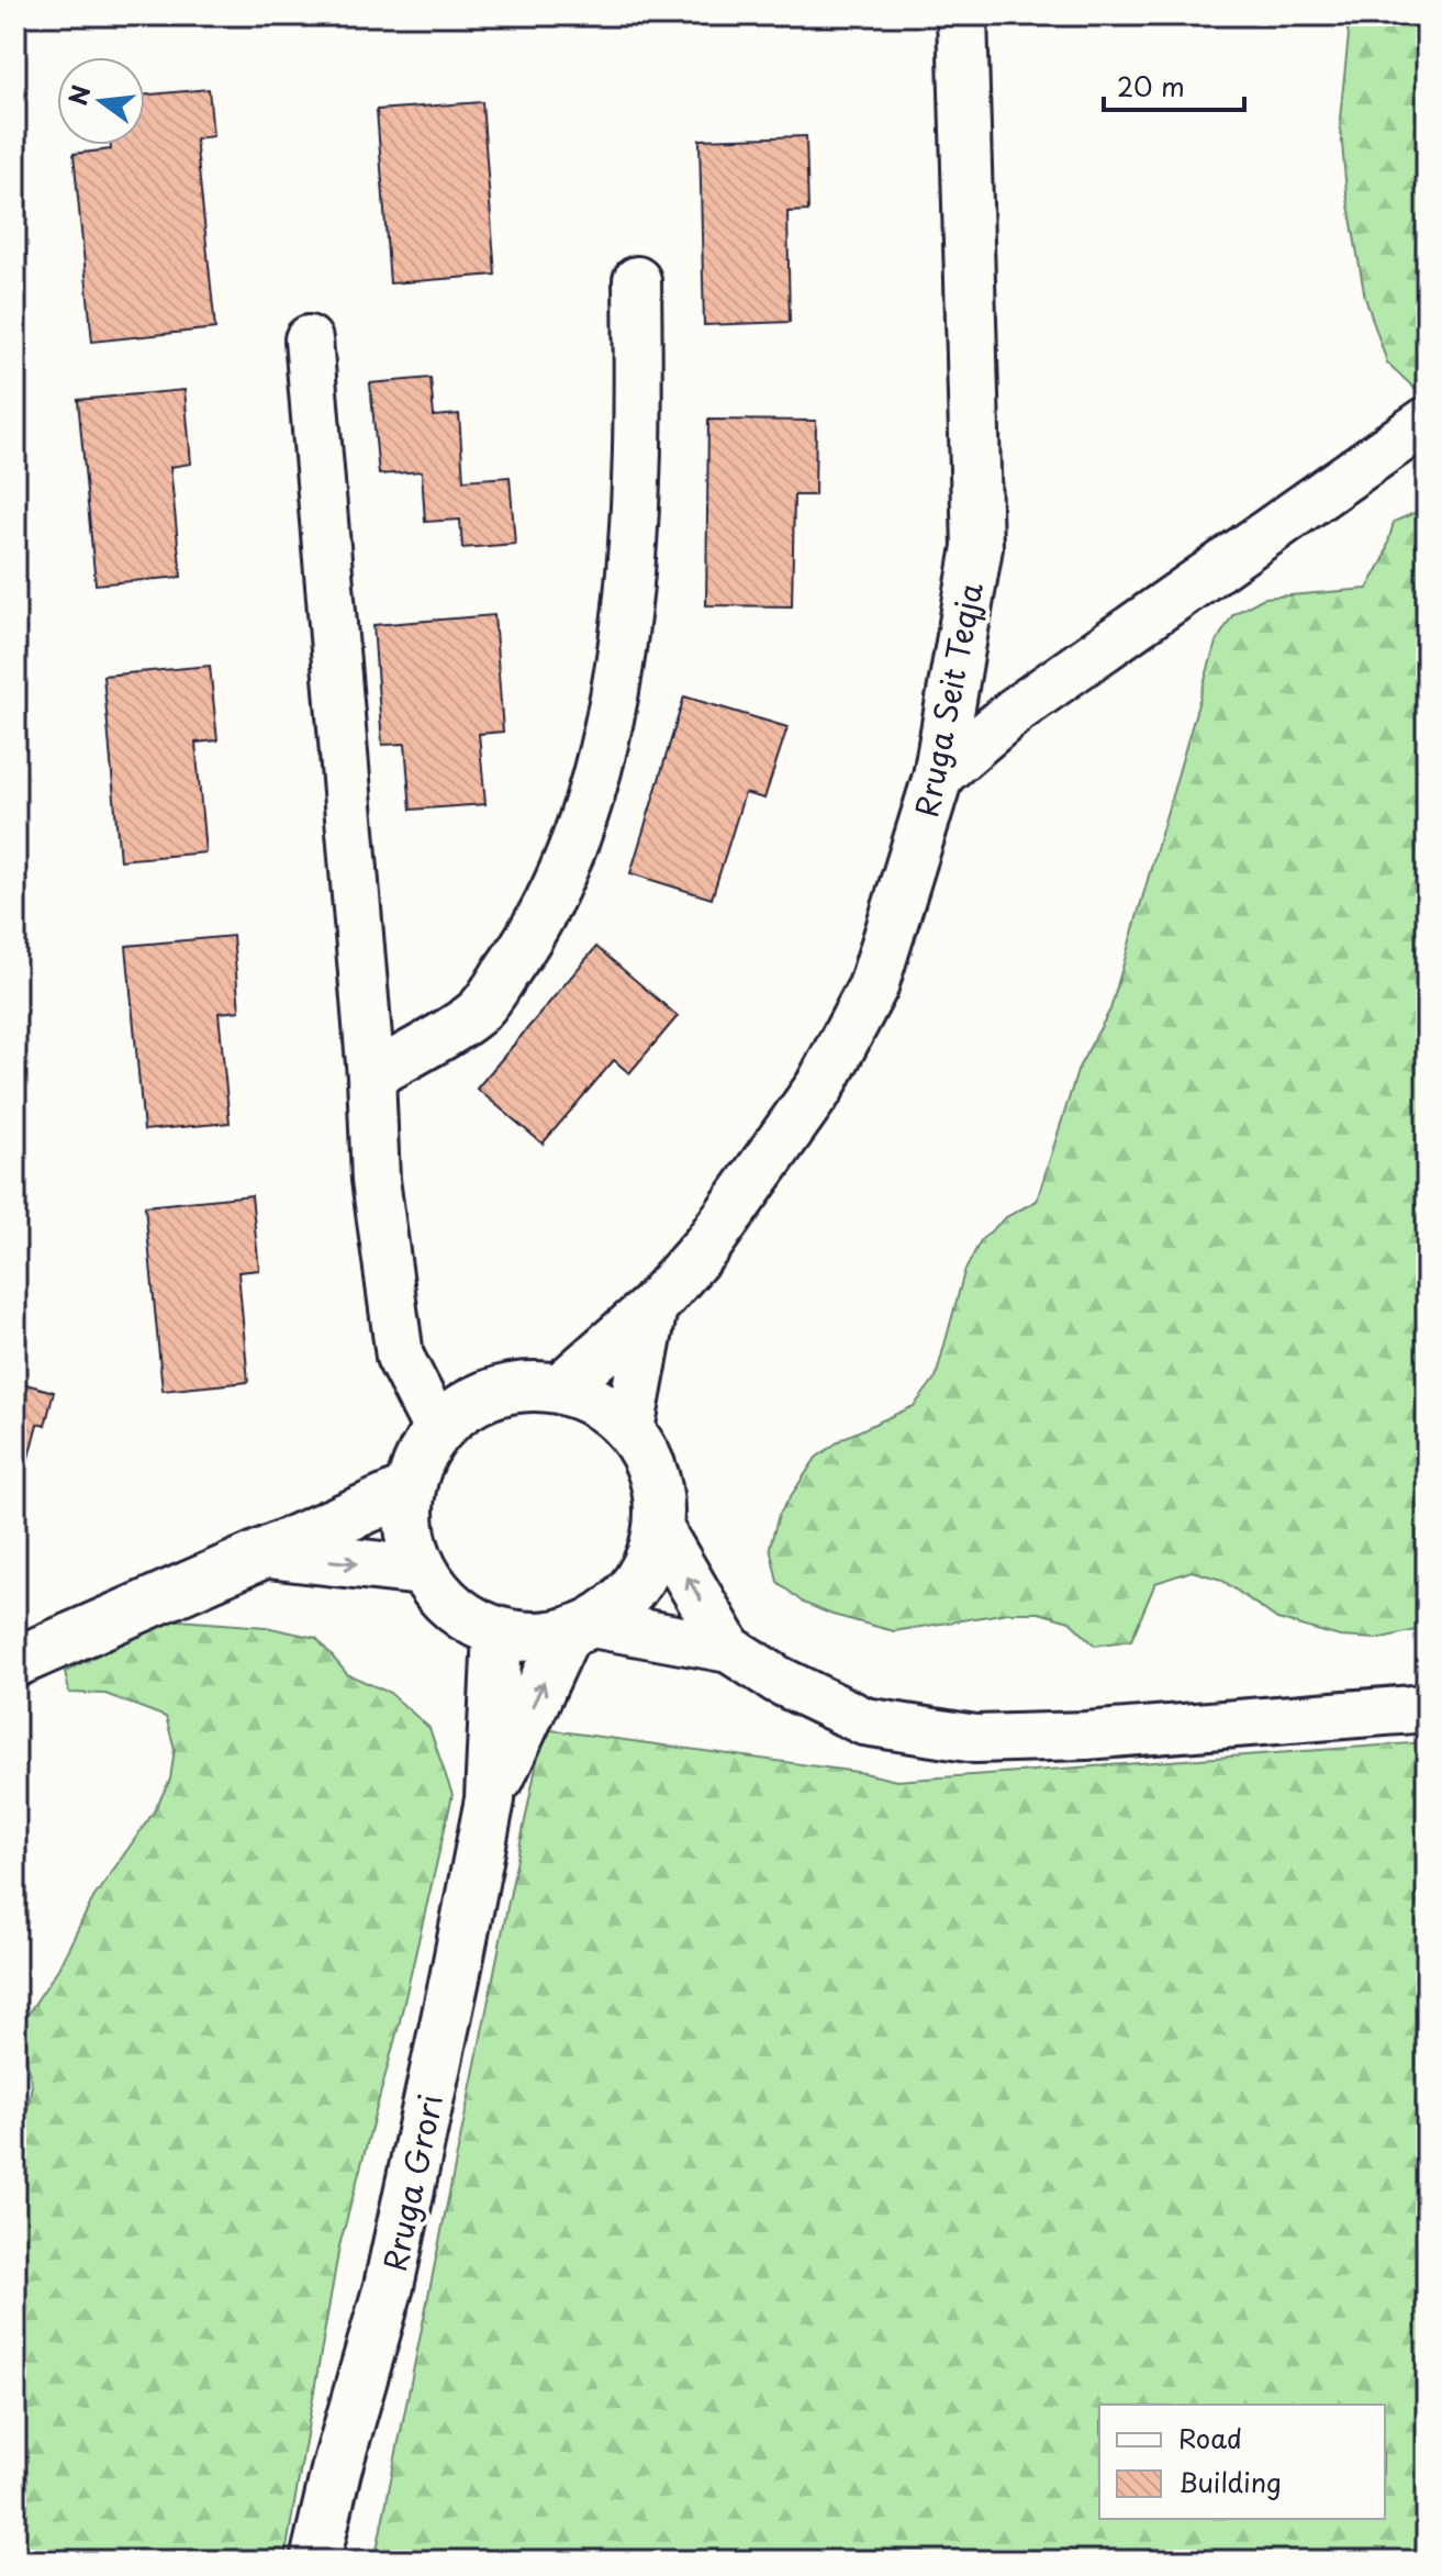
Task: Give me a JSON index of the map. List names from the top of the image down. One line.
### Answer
{"streets":{"main road":["Rruga Seit Teqja","Rruga Grori"]},"crossings":[["Rruga Seit Teqja","Rruga Grori"]],"legend":["Road","Building"],"scale_bar":"20 m","north":"left"}
